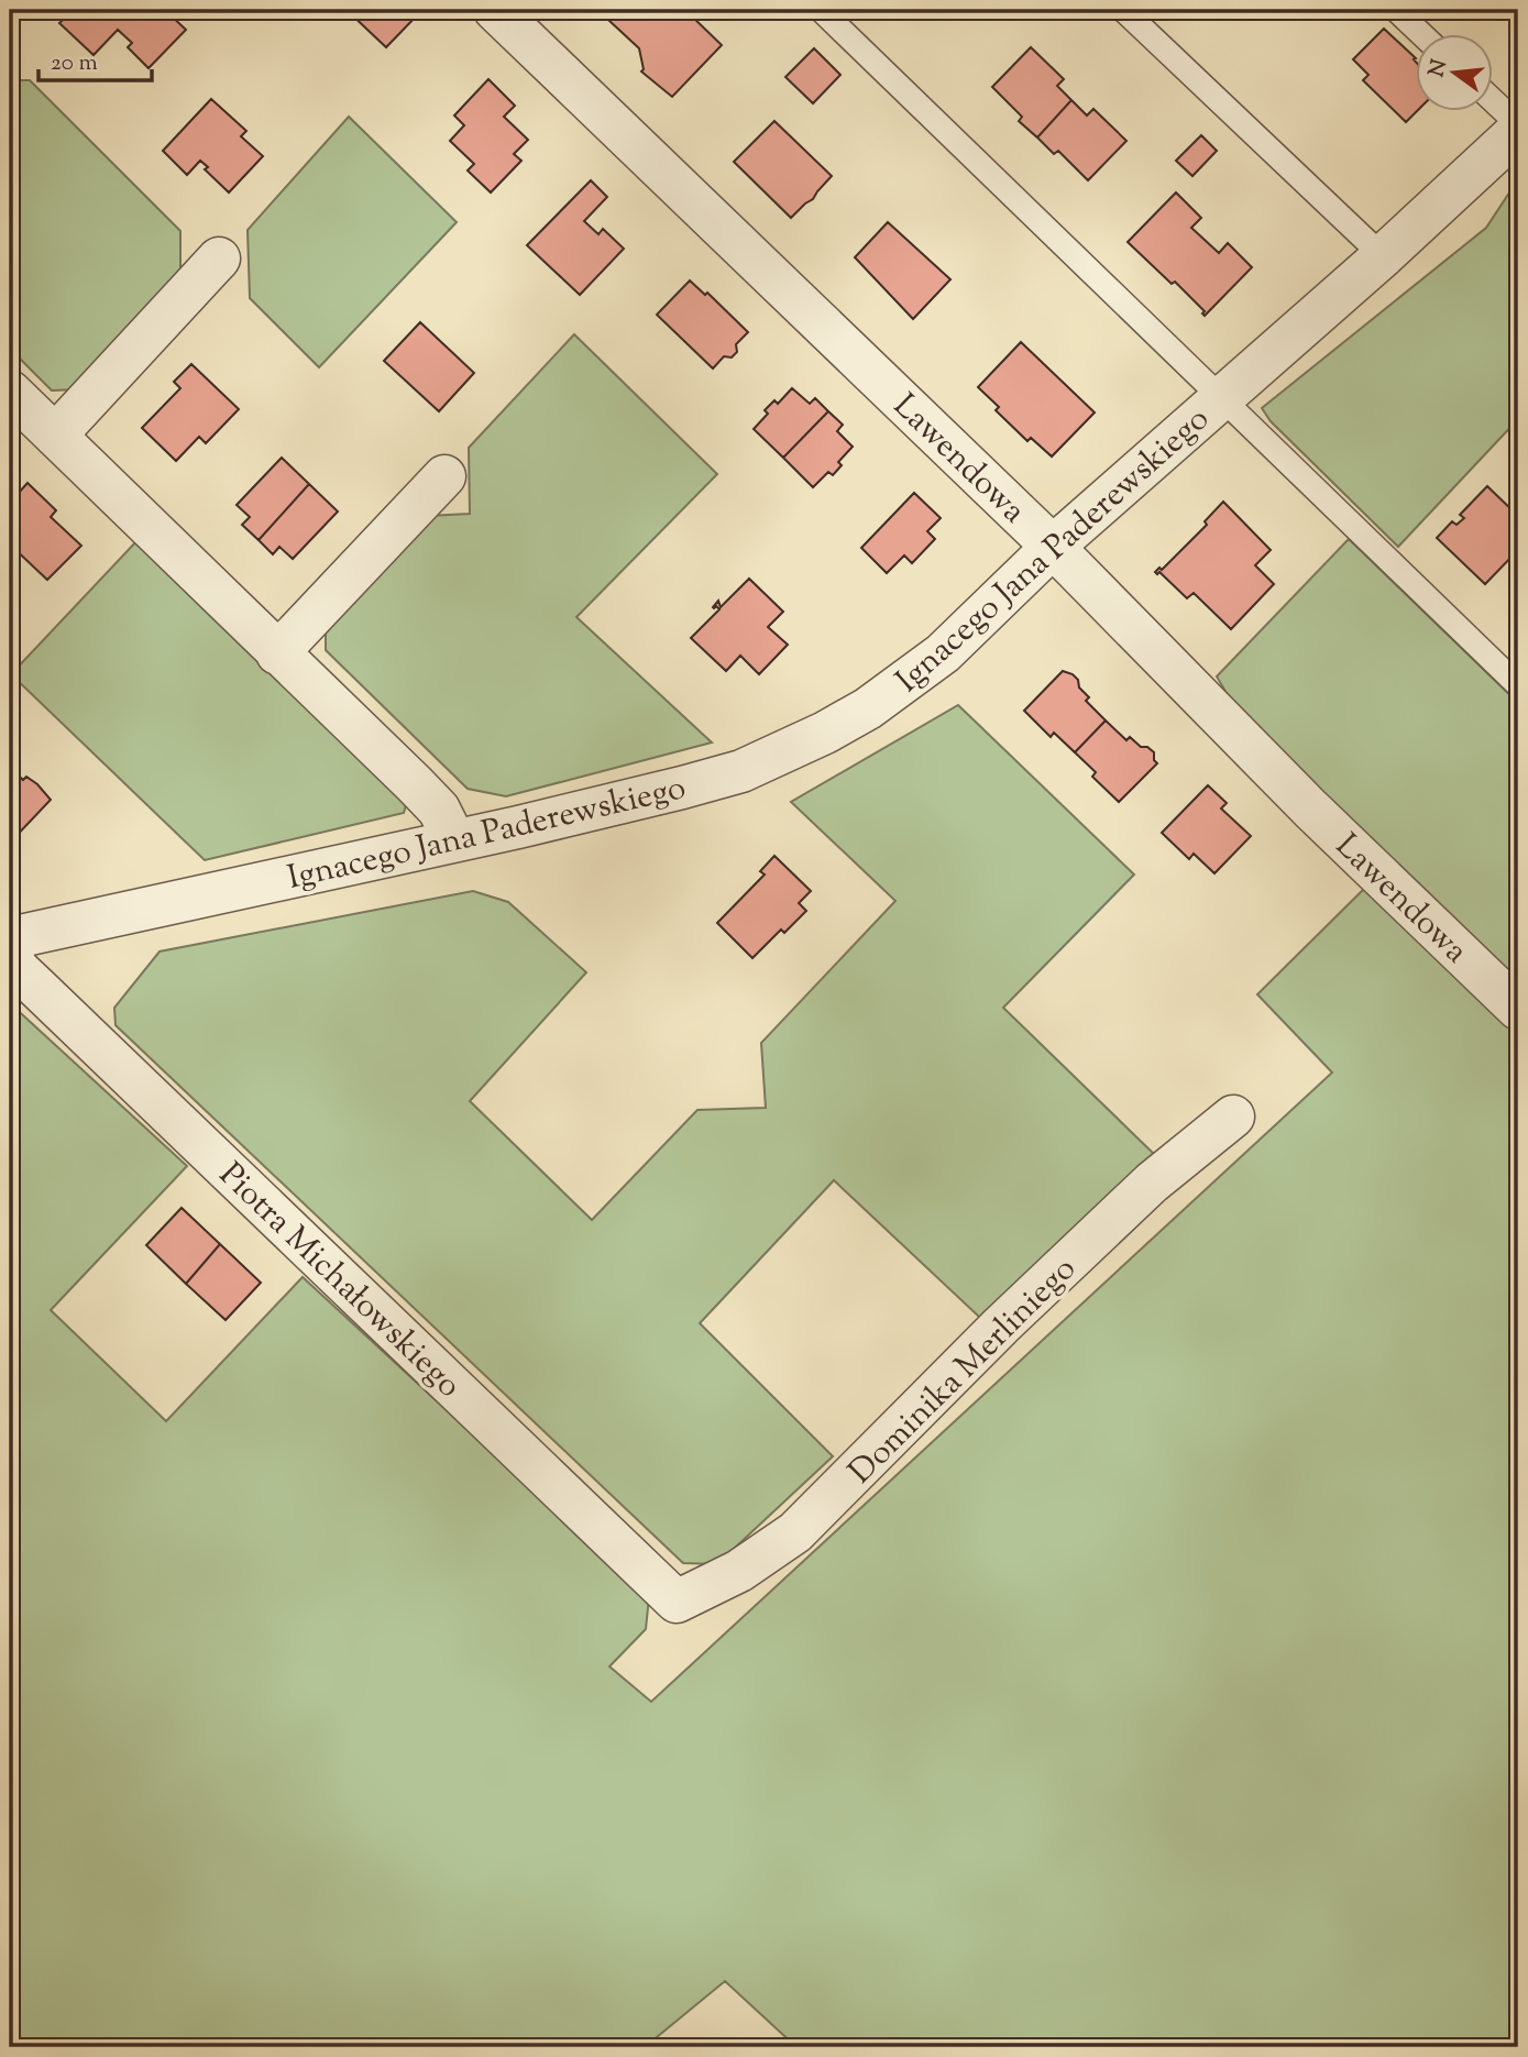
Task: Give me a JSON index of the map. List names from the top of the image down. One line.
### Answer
{"streets":{"street":["Lawendowa","Ignacego Jana Paderewskiego","Piotra Michałowskiego","Dominika Merliniego"]},"crossings":[["Lawendowa","Ignacego Jana Paderewskiego"],["Piotra Michałowskiego","Dominika Merliniego"]],"scale_bar":"20 m","north":"left"}
